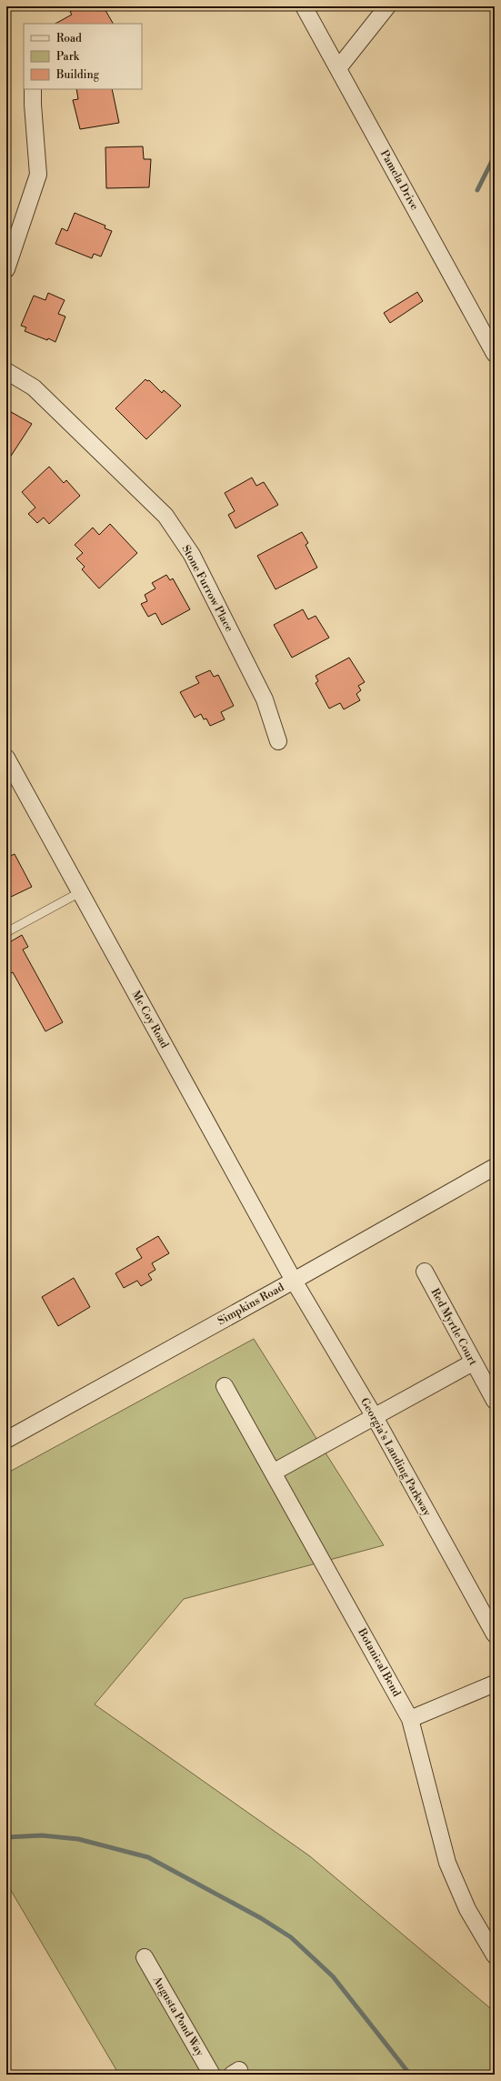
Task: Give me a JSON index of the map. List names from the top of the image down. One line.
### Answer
{"streets":{"street":["Pamela Drive","Stone Furrow Place","Mc Coy Road","Simpkins Road","Red Myrtle Court","Georgia's Landing Parkway","Botanical Bend","Augusta Pond Way"]},"crossings":[["Mc Coy Road","Simpkins Road"],["Mc Coy Road","Georgia's Landing Parkway"],["Simpkins Road","Georgia's Landing Parkway"]],"legend":["Road","Park","Building"]}
